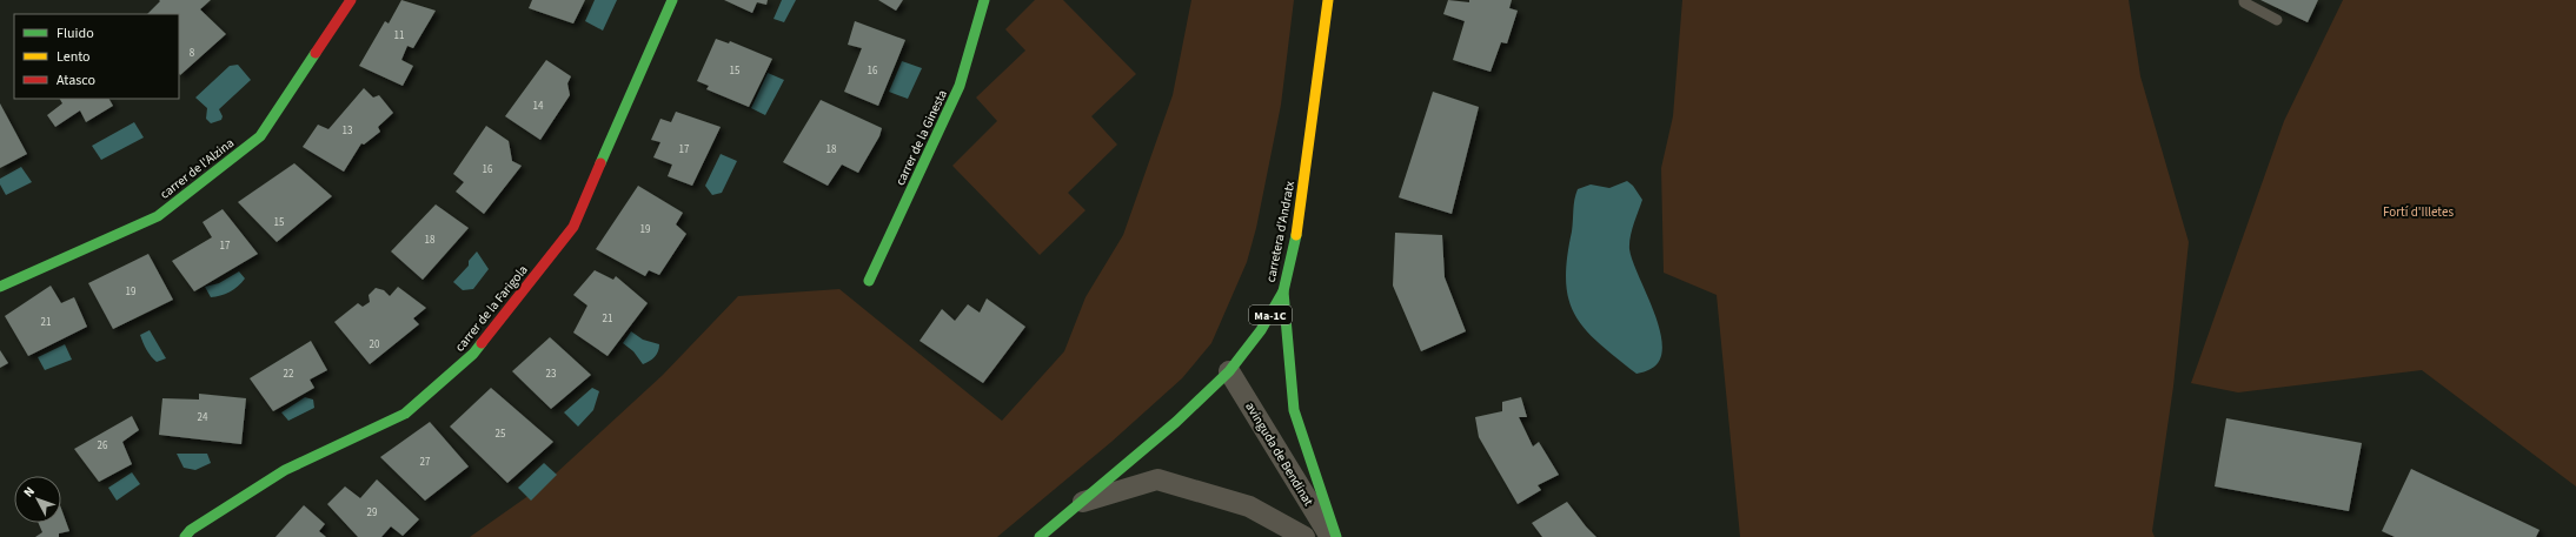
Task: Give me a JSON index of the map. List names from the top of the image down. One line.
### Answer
{"streets":{"street":["carrer de la Ginesta","carrer de l'Alzina","carretera d'Andratx","carrer de la Farigola","Ma-1C","avinguda de Bendinat"]},"crossings":[["carretera d'Andratx","avinguda de Bendinat"]],"parks":["Fortí d'Illetes"],"house_numbers":["11","8","15","16","14","13","17","18","16","15","19","18","17","19","21","21","20","22","23","24","25","26","27","29"],"legend":["Fluido","Lento","Atasco"],"north":"top left"}
